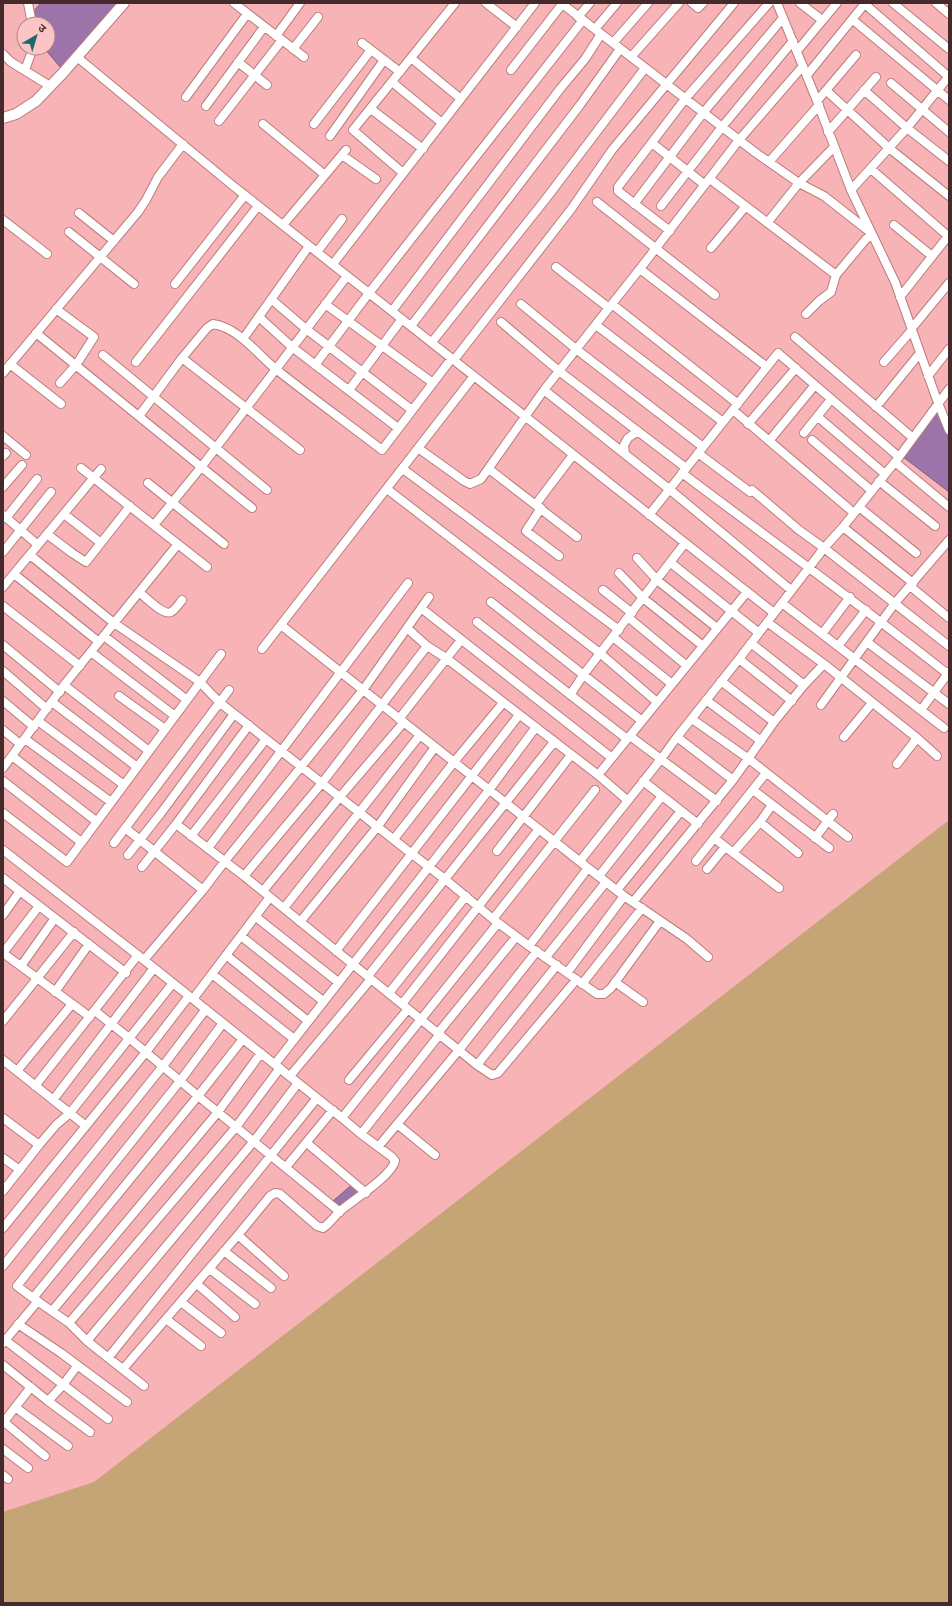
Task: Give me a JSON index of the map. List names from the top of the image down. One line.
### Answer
{"north":"top right"}
